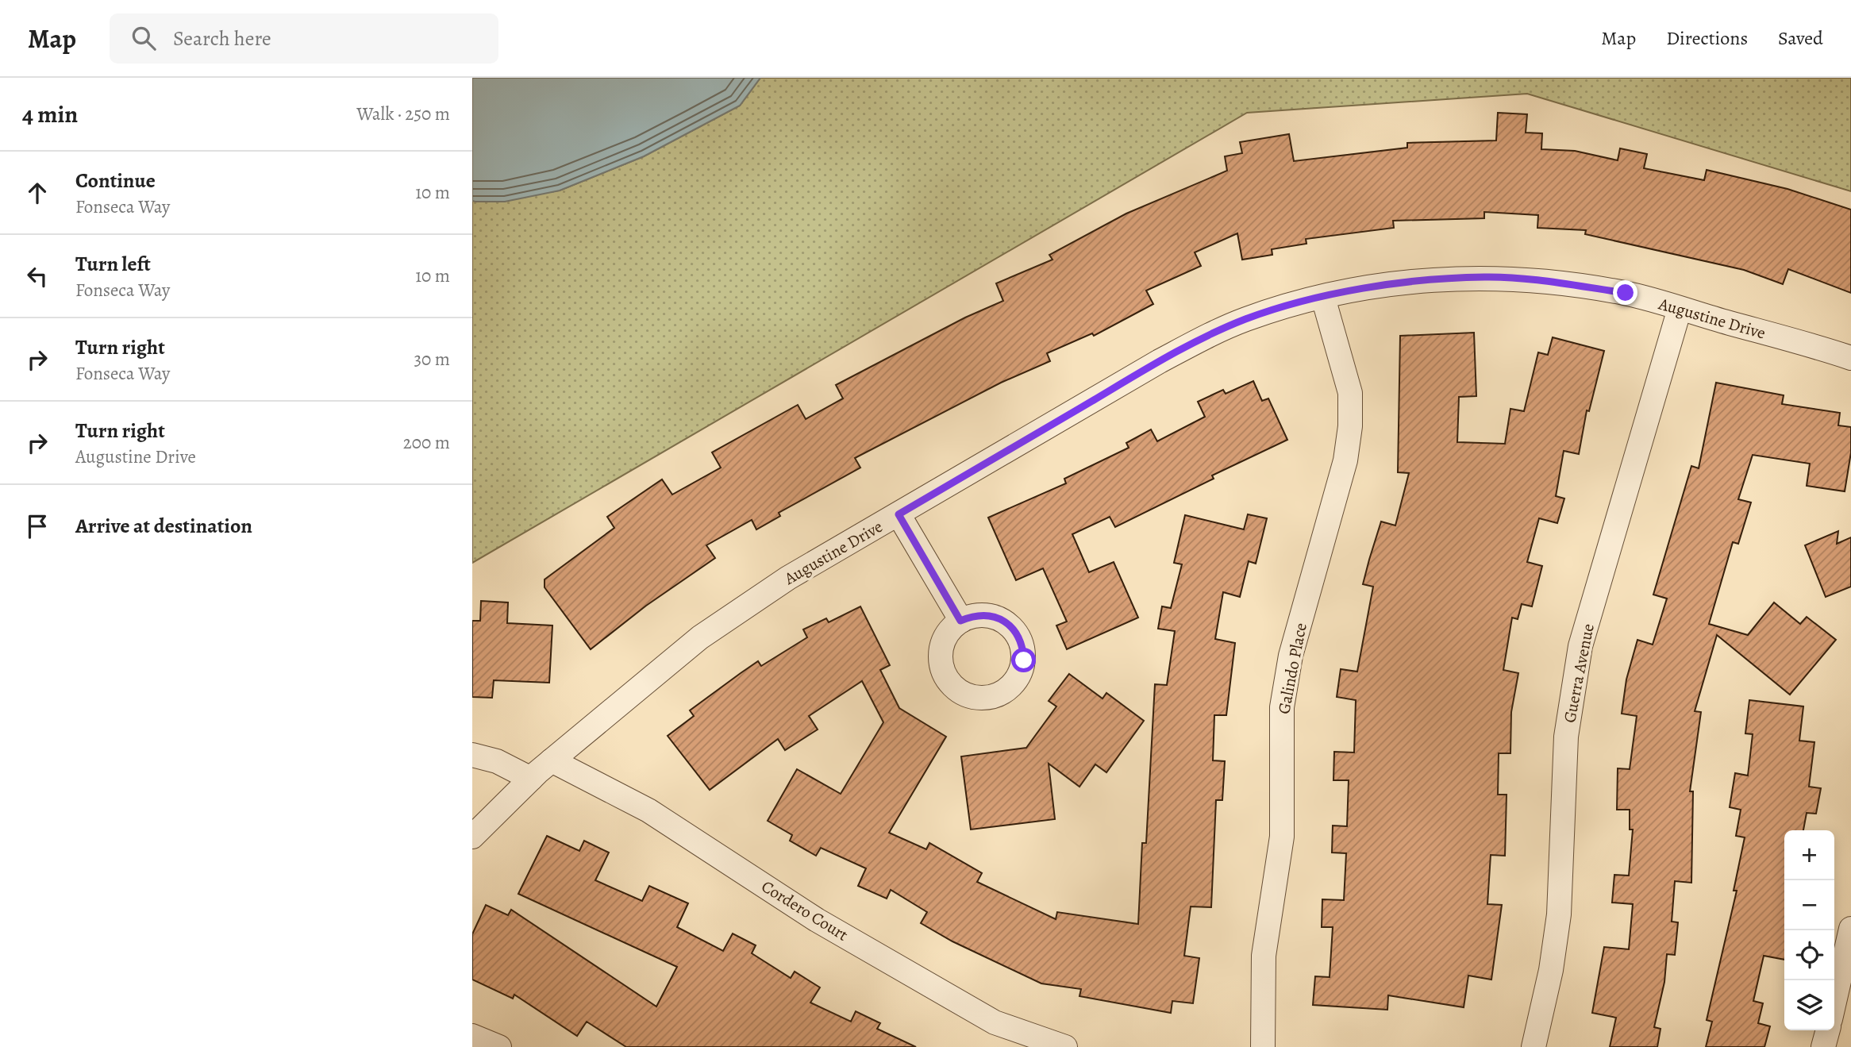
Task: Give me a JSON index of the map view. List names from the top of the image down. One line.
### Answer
{"streets":{"street":["Augustine Drive","Galindo Place","Guerra Avenue","Cordero Court"]},"crossings":[["Augustine Drive","Galindo Place"],["Augustine Drive","Guerra Avenue"],["Augustine Drive","Cordero Court"]],"page":{"header":"Map","search":"Search here","nav":["Map","Directions","Saved"],"heading":["4 min","Walk · 250 m"],"list":[["Continue","Fonseca Way","10 m"],["Turn left","Fonseca Way","10 m"],["Turn right","Fonseca Way","30 m"],["Turn right","Augustine Drive","200 m"],"Arrive at destination"],"map_buttons":["+","−"]}}
